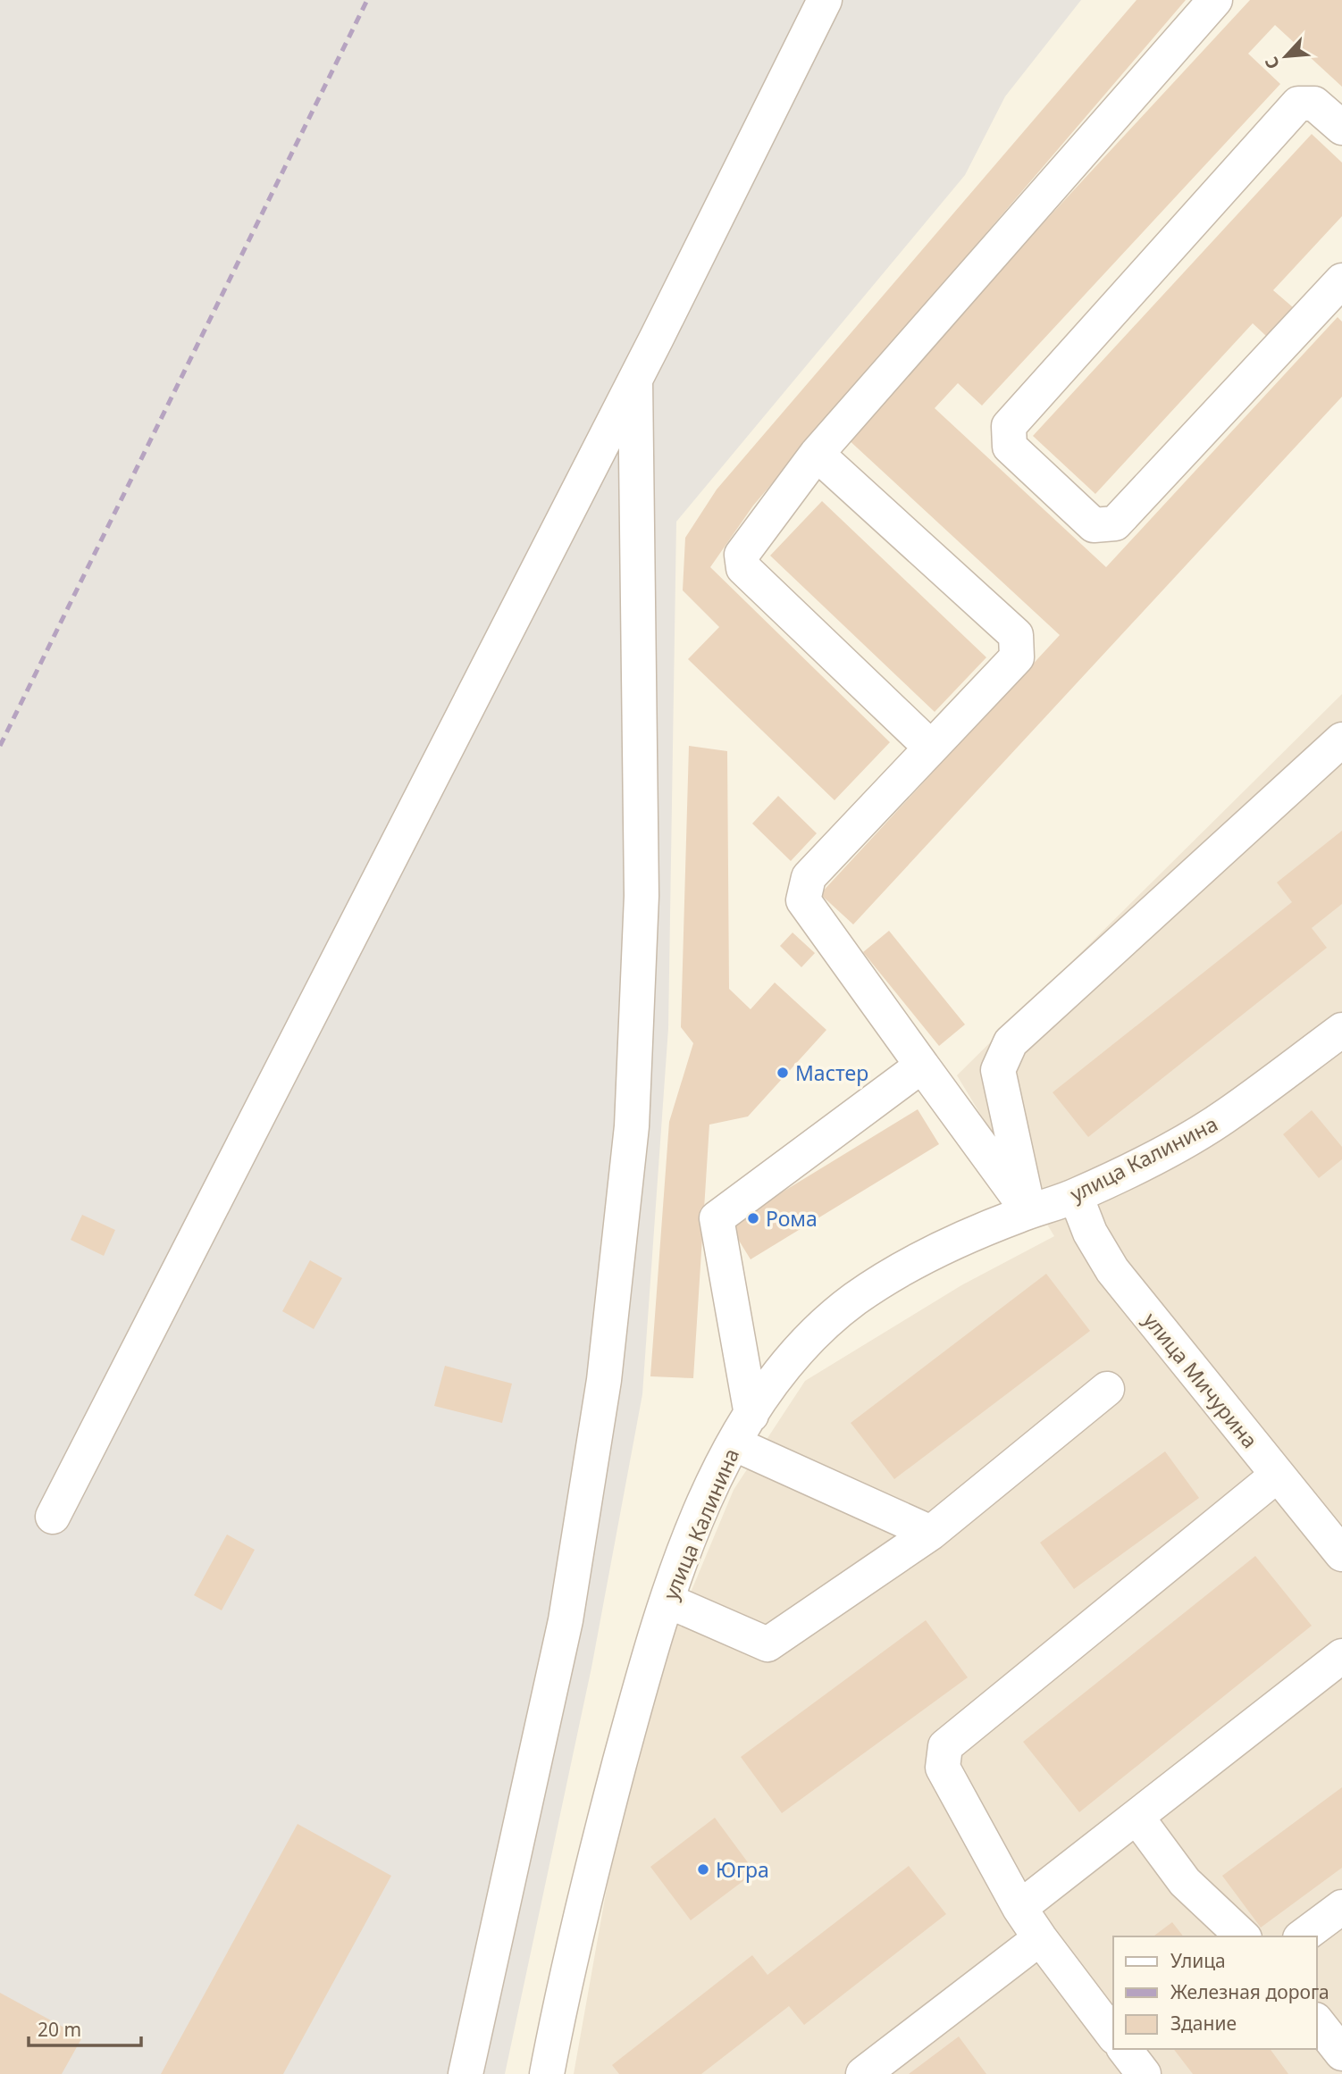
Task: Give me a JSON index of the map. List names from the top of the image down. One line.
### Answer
{"streets":{"street":["улица Калинина","улица Мичурина"]},"crossings":[["улица Калинина","улица Мичурина"]],"places":["Мастер","Рома","Югра"],"legend":["Улица","Железная дорога","Здание"],"scale_bar":"20 m","north":"bottom left"}
